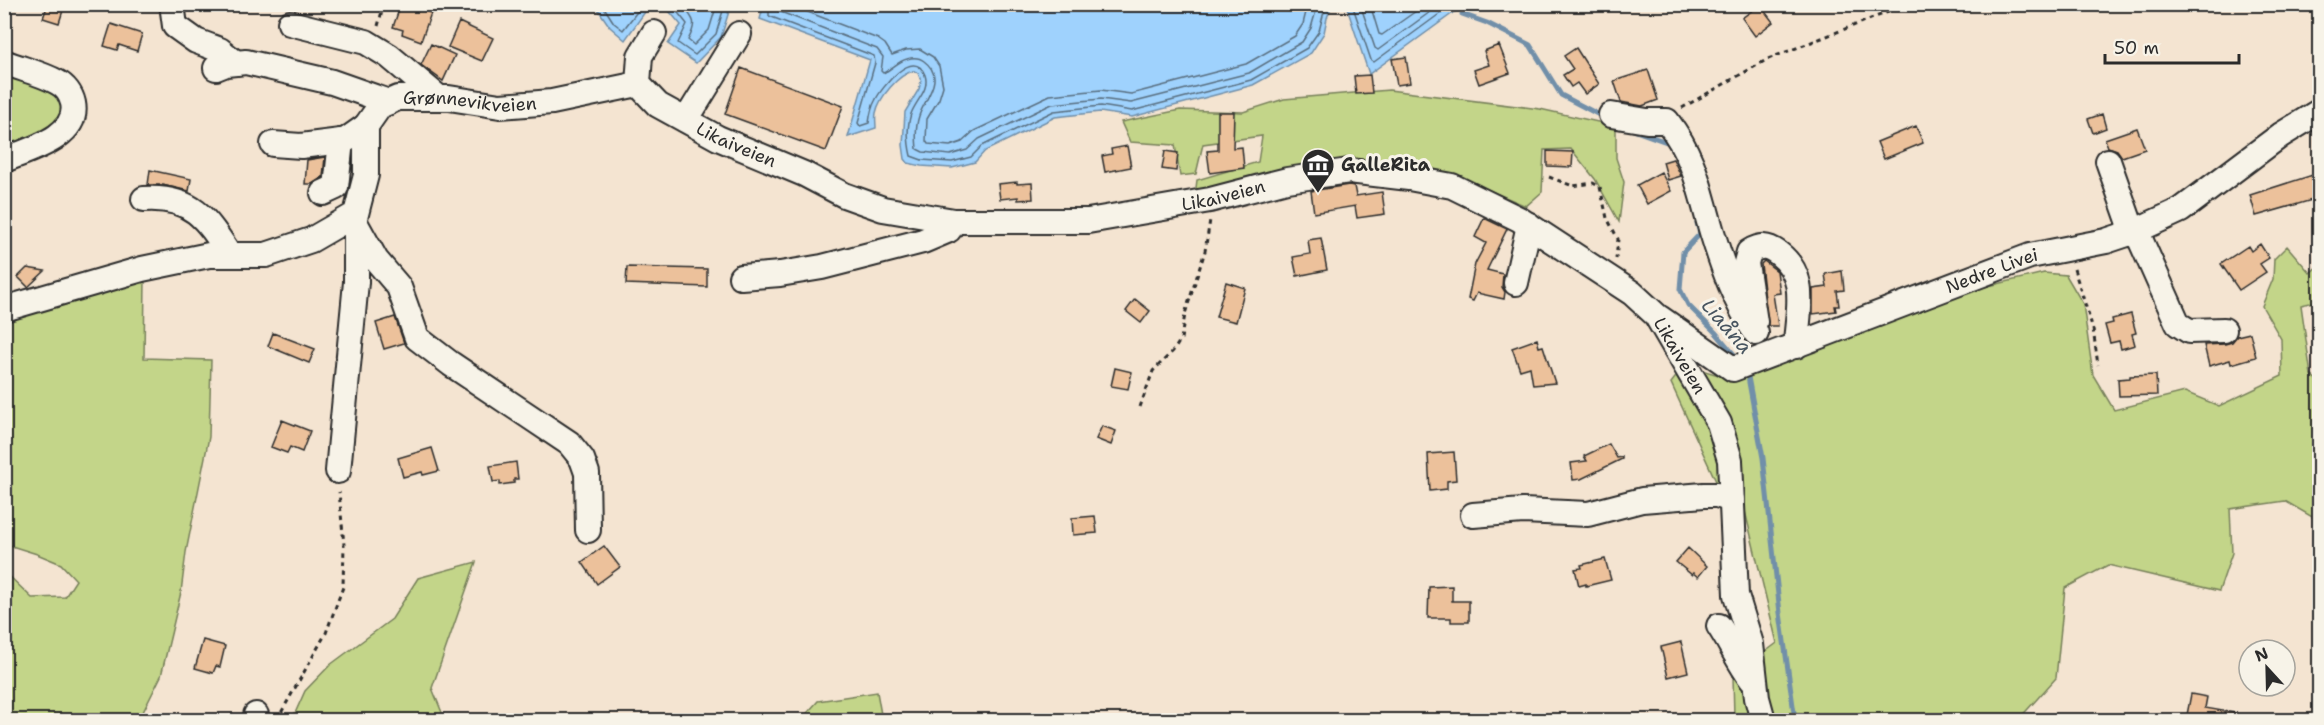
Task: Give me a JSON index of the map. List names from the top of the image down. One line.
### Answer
{"streets":{"street":["Grønnevikveien","Likaiveien","Nedre Livei"]},"crossings":[["Grønnevikveien","Likaiveien"],["Likaiveien","Nedre Livei"]],"water":["Liaåna"],"places":{"museum":["GalleRita"]},"scale_bar":"50 m","north":"top"}
